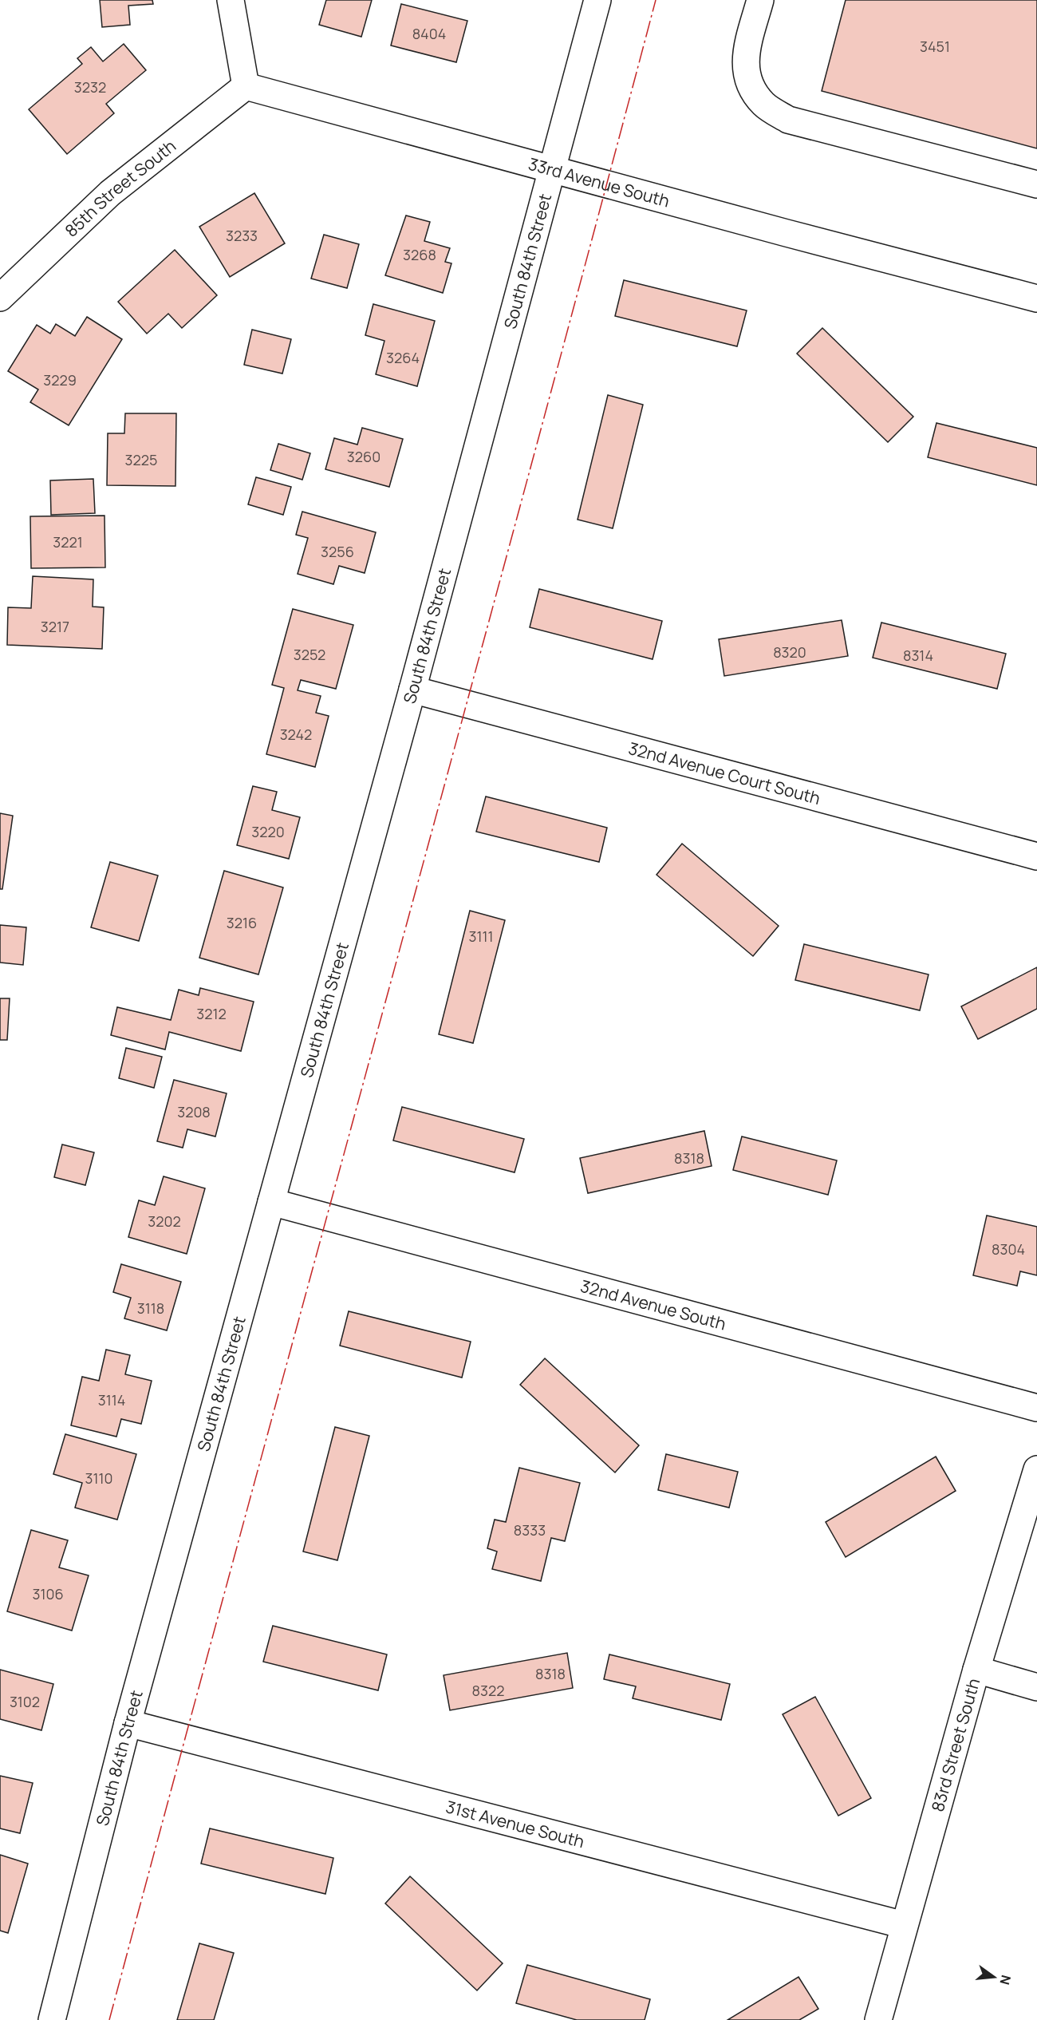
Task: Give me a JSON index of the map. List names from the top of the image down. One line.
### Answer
{"streets":{"street":["33rd Avenue South","85th Street South","South 84th Street","32nd Avenue Court South","32nd Avenue South","83rd Street South","31st Avenue South"]},"crossings":[["33rd Avenue South","85th Street South"],["33rd Avenue South","South 84th Street"],["South 84th Street","32nd Avenue Court South"],["South 84th Street","32nd Avenue South"],["South 84th Street","31st Avenue South"],["83rd Street South","31st Avenue South"]],"house_numbers":["8404","3451","3232","3233","3268","3264","3229","3260","3225","3221","3256","3217","8320","3252","8314","3242","3220","3216","3111","3212","3208","8318","3202","8304","3118","3114","3110","8333","3106","8318","8322","3102"],"north":"right"}
